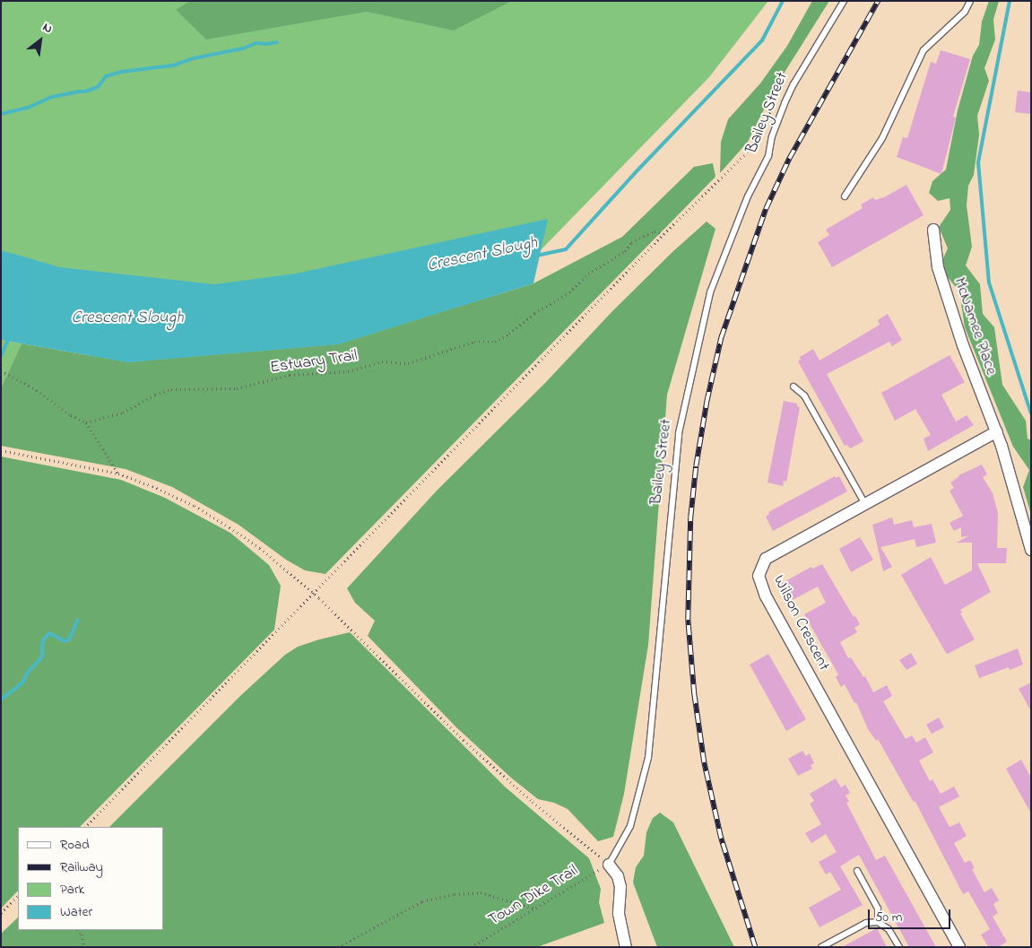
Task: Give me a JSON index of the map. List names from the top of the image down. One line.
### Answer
{"streets":{"street":["McNamee Place","Wilson Crescent"],"lane":["Bailey Street"],"path":["Estuary Trail","Town Dike Trail"]},"crossings":[["Bailey Street","Town Dike Trail"],["McNamee Place","Wilson Crescent"]],"water":["Crescent Slough"],"legend":["Road","Railway","Park","Water"],"scale_bar":"50 m","north":"top right"}
